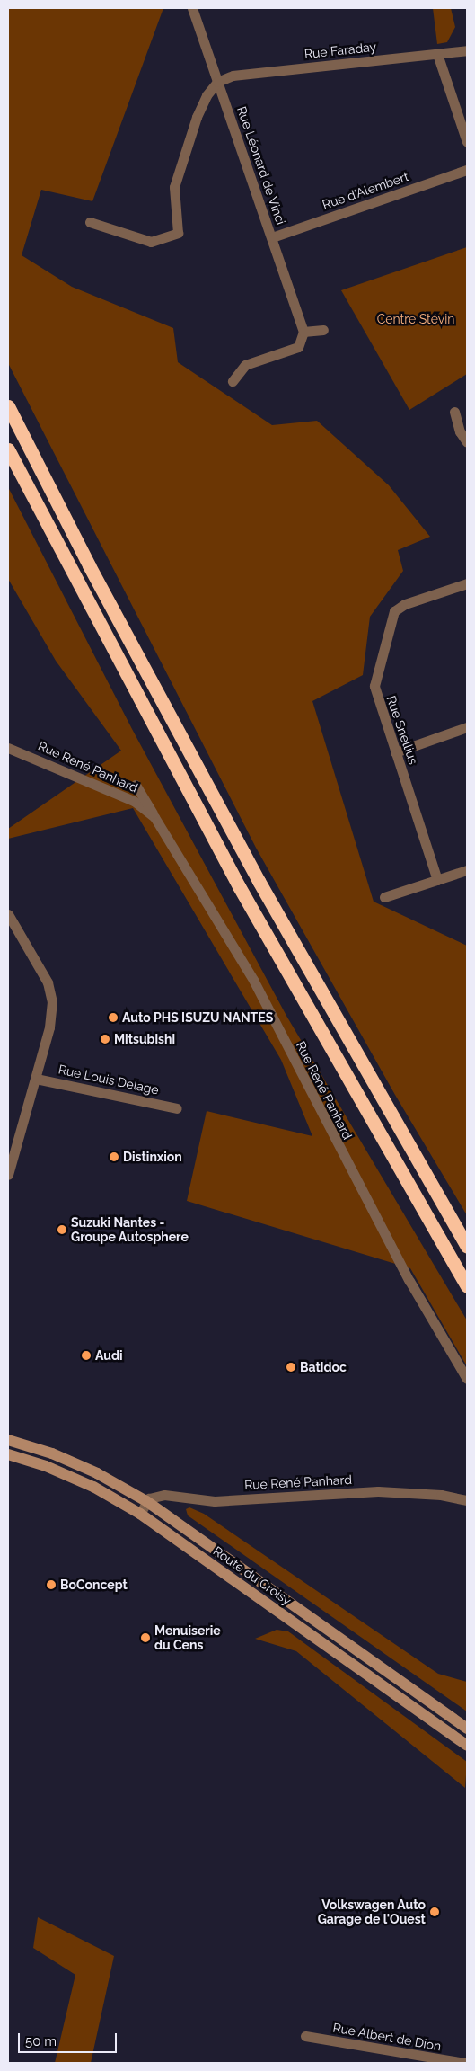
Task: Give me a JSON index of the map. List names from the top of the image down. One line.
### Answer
{"streets":{"main road":["Route du Croisy"],"street":["Rue Faraday","Rue Léonard de Vinci","Rue d'Alembert","Rue Snellius","Rue René Panhard","Rue Louis Delage","Rue Albert de Dion"]},"crossings":[["Rue Faraday","Rue Léonard de Vinci"],["Rue Léonard de Vinci","Rue d'Alembert"],["Rue René Panhard","Route du Croisy"]],"parks":["Centre Stévin"],"places":["Auto PHS ISUZU NANTES","Mitsubishi","Distinxion","Suzuki Nantes - Groupe Autosphere","Audi","Batidoc","BoConcept","Menuiserie du Cens","Volkswagen Auto Garage de l'Ouest"],"scale_bar":"50 m"}
